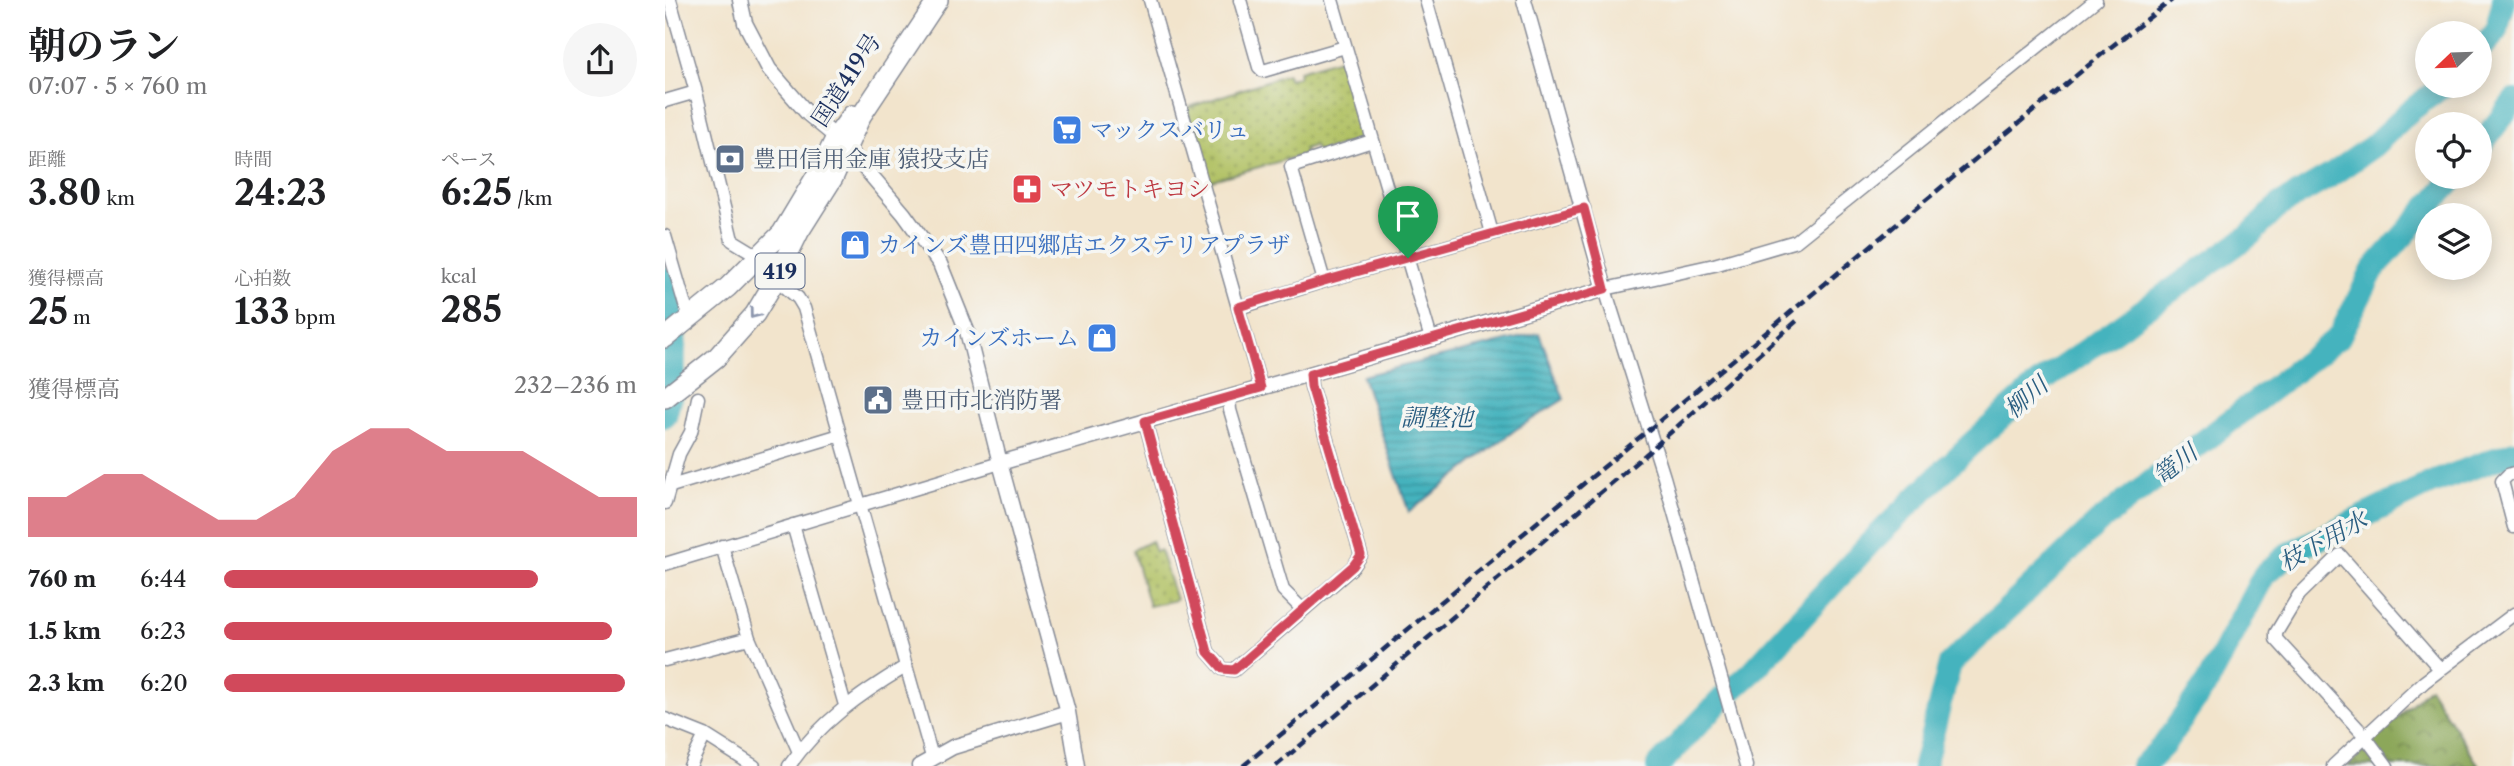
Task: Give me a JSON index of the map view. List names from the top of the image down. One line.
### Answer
{"streets":{"highway":["国道419号","419"]},"water":["柳川","調整池","篭川","枝下用水"],"places":{"supermarket":["マックスバリュ"],"bank":["豊田信用金庫 猿投支店"],"pharmacy":["マツモトキヨシ"],"shop":["カインズ豊田四郷店エクステリアプラザ","カインズホーム"],"public building":["豊田市北消防署"]},"north":"bottom left","page":{"heading":["朝のラン","07:07 · 5 × 760 m"],"stats":[["距離","3.80 km"],["時間","24:23"],["ペース","6:25 /km"],["獲得標高","25 m"],["心拍数","133 bpm"],["kcal","285"]],"chart":["獲得標高","232–236 m"],"list":[{"name":"760 m","note":"6:44"},{"name":"1.5 km","note":"6:23"},{"name":"2.3 km","note":"6:20"}]}}
